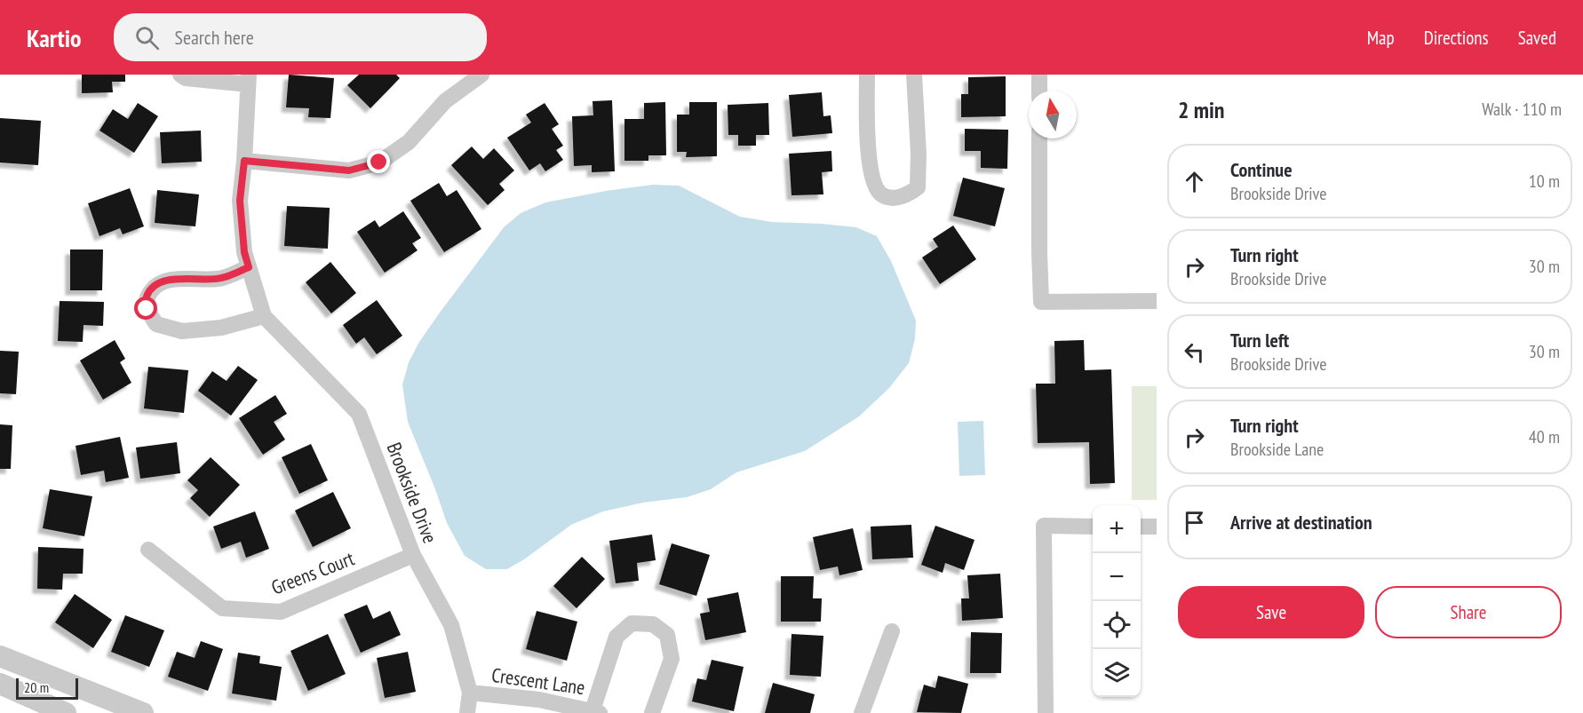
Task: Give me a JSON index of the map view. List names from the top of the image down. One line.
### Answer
{"streets":{"street":["Brookside Drive","Greens Court","Crescent Lane"]},"crossings":[["Brookside Drive","Greens Court"],["Brookside Drive","Crescent Lane"]],"scale_bar":"20 m","north":"top","page":{"header":"Kartio","search":"Search here","nav":["Map","Directions","Saved"],"heading":["2 min","Walk · 110 m"],"list":[["Continue","Brookside Drive","10 m"],["Turn right","Brookside Drive","30 m"],["Turn left","Brookside Drive","30 m"],["Turn right","Brookside Lane","40 m"],"Arrive at destination"],"map_buttons":["+","−"],"buttons":["Save","Share"],"scale":"20 m"}}
